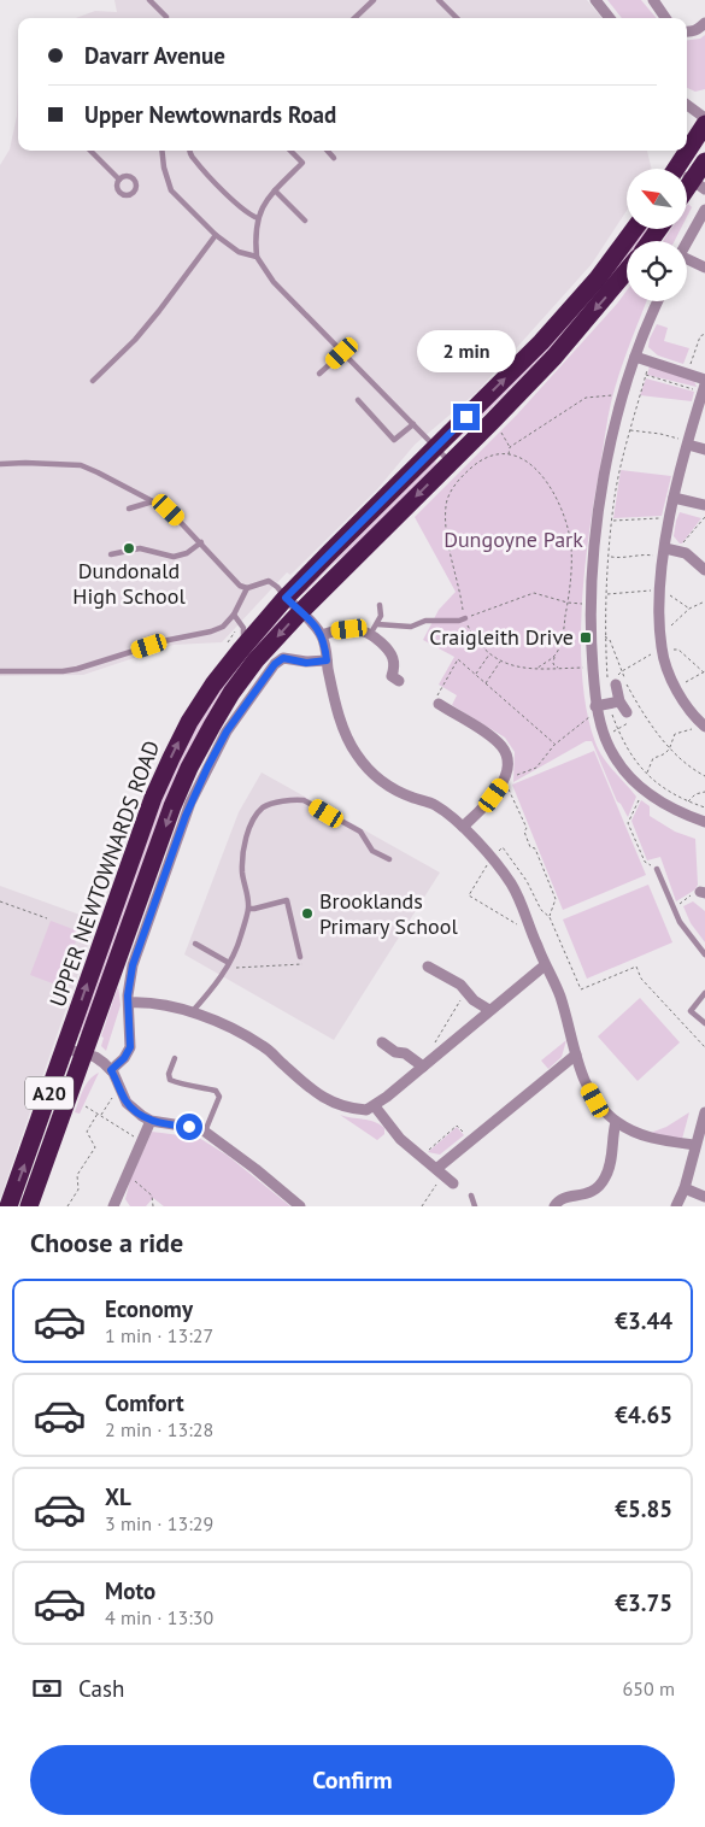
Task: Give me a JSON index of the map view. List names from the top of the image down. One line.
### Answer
{"streets":{"highway":["UPPER NEWTOWNARDS ROAD","A20"]},"parks":["Dungoyne Park"],"places":{"other":["Dundonald High School","Brooklands Primary School"],"transit":["Craigleith Drive"]},"north":"top left","page":{"banner":["Davarr Avenue","Upper Newtownards Road"],"bubble":"2 min","heading":"Choose a ride","list":[{"name":"Economy","note":"1 min · 13:27","value":"€3.44"},{"name":"Comfort","note":"2 min · 13:28","value":"€4.65"},{"name":"XL","note":"3 min · 13:29","value":"€5.85"},{"name":"Moto","note":"4 min · 13:30","value":"€3.75"}],"pay":["Cash","650 m"],"buttons":"Confirm"}}
